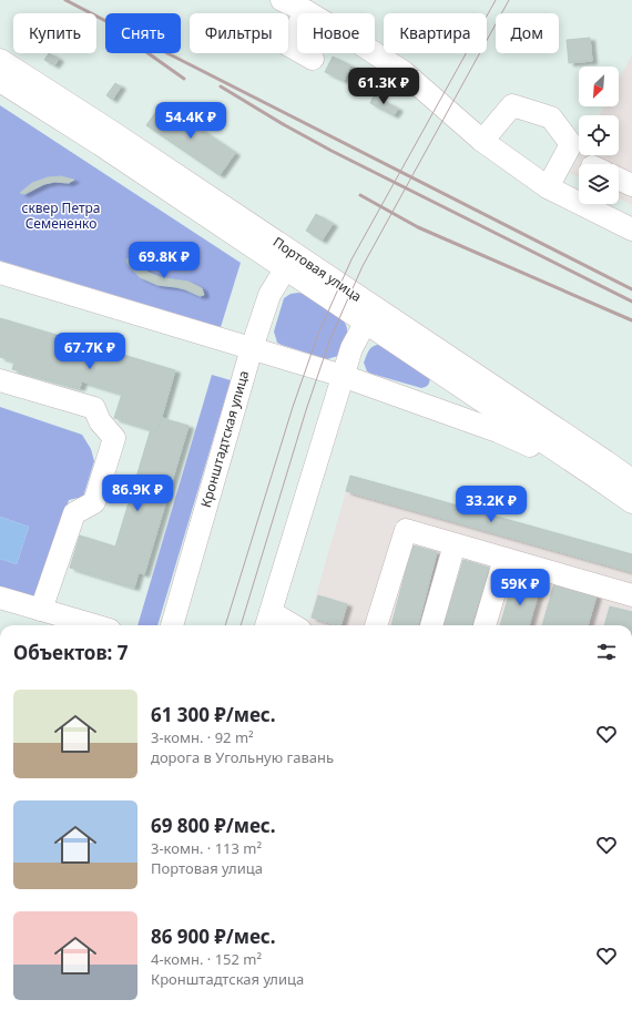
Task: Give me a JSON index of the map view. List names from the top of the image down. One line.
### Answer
{"streets":{"street":["Портовая улица","Кронштадтская улица"]},"crossings":[["Портовая улица","Кронштадтская улица"]],"parks":["сквер Петра Семененко"],"north":"bottom left","page":{"chip":["Купить","Снять","Фильтры","Новое","Квартира","Дом"],"price":["61.3K ₽","54.4K ₽","69.8K ₽","67.7K ₽","86.9K ₽","33.2K ₽","59K ₽"],"heading":"Объектов: 7","list":[{"name":"61 300 ₽/мес.","note":"3-комн. · 92 m² · дорога в Угольную гавань"},{"name":"69 800 ₽/мес.","note":"3-комн. · 113 m² · Портовая улица"},{"name":"86 900 ₽/мес.","note":"4-комн. · 152 m² · Кронштадтская улица"}]}}
